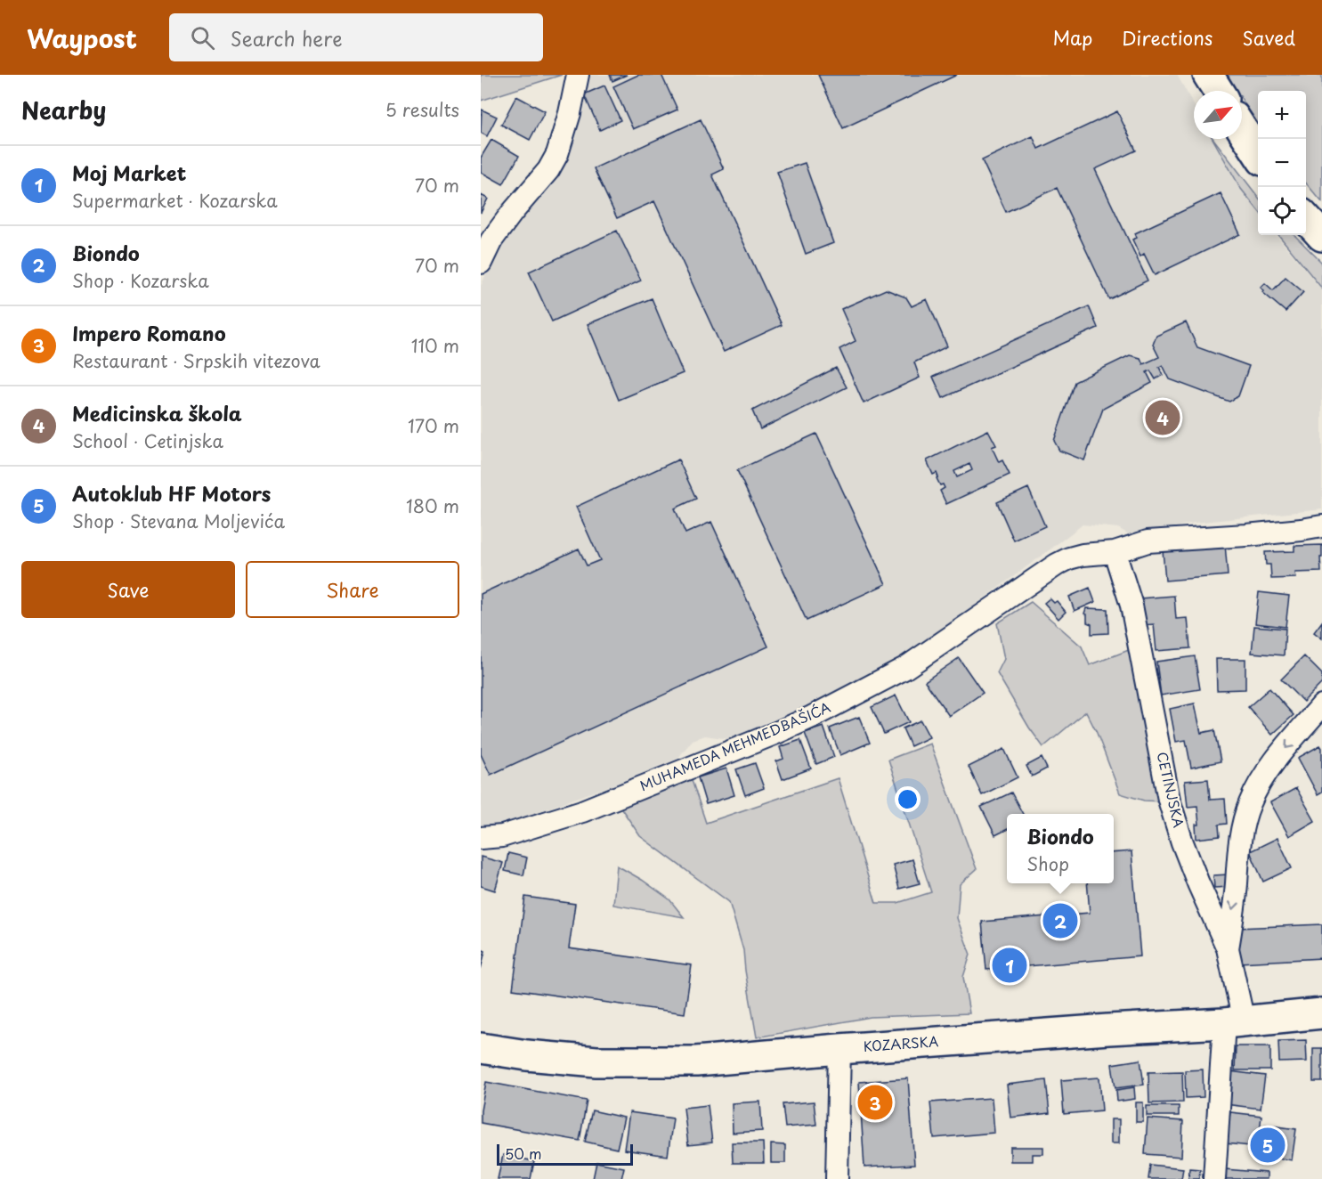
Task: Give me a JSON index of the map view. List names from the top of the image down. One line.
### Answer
{"streets":{"main road":["KOZARSKA"],"street":["MUHAMEDA MEHMEDBAŠIĆA","CETINJSKA"]},"crossings":[["MUHAMEDA MEHMEDBAŠIĆA","CETINJSKA"],["CETINJSKA","KOZARSKA"]],"scale_bar":"50 m","north":"top right","page":{"header":"Waypost","search":"Search here","nav":["Map","Directions","Saved"],"heading":["Nearby","5 results"],"map_buttons":["+","−"],"list":[{"mark":"1","name":"Moj Market","note":"Supermarket · Kozarska","value":"70 m"},{"mark":"2","name":"Biondo","note":"Shop · Kozarska","value":"70 m"},{"mark":"3","name":"Impero Romano","note":"Restaurant · Srpskih vitezova","value":"110 m"},{"mark":"4","name":"Medicinska škola","note":"School · Cetinjska","value":"170 m"},{"mark":"5","name":"Autoklub HF Motors","note":"Shop · Stevana Moljevića","value":"180 m"}],"pins":["4","2","1","3","5"],"buttons":["Save","Share"],"popup":["Biondo","Shop"],"scale":"50 m"}}
